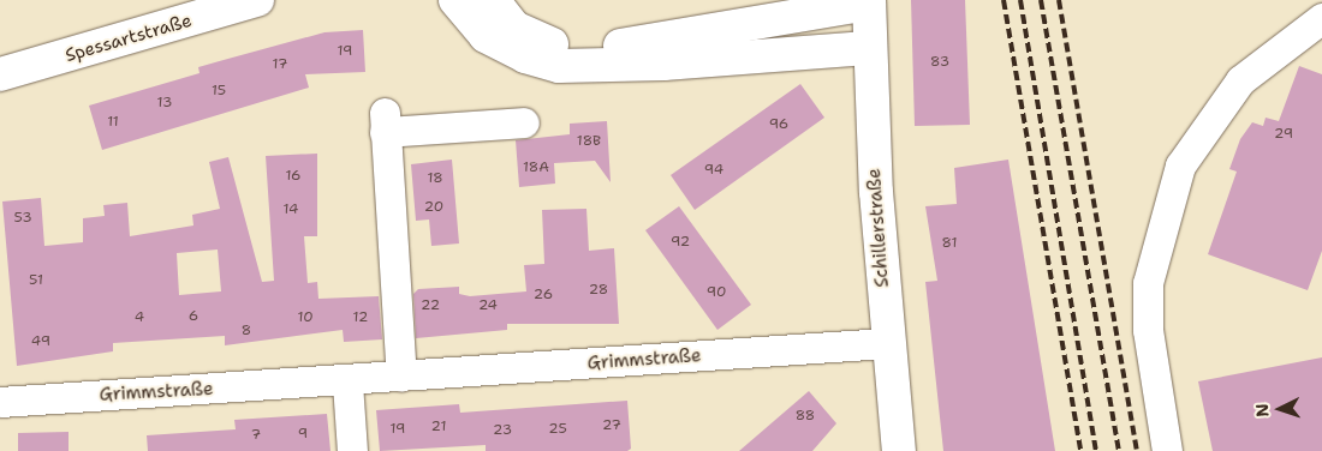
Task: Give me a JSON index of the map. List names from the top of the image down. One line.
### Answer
{"streets":{"main road":["Spessartstraße","Schillerstraße"],"street":["Grimmstraße"]},"crossings":[["Schillerstraße","Grimmstraße"]],"house_numbers":["19","83","17","15","13","11","96","29","18B","18A","94","16","18","20","14","53","92","81","51","28","90","26","22","24","6","4","10","12","8","49","88","27","21","19","25","23","9","7"],"north":"left"}
